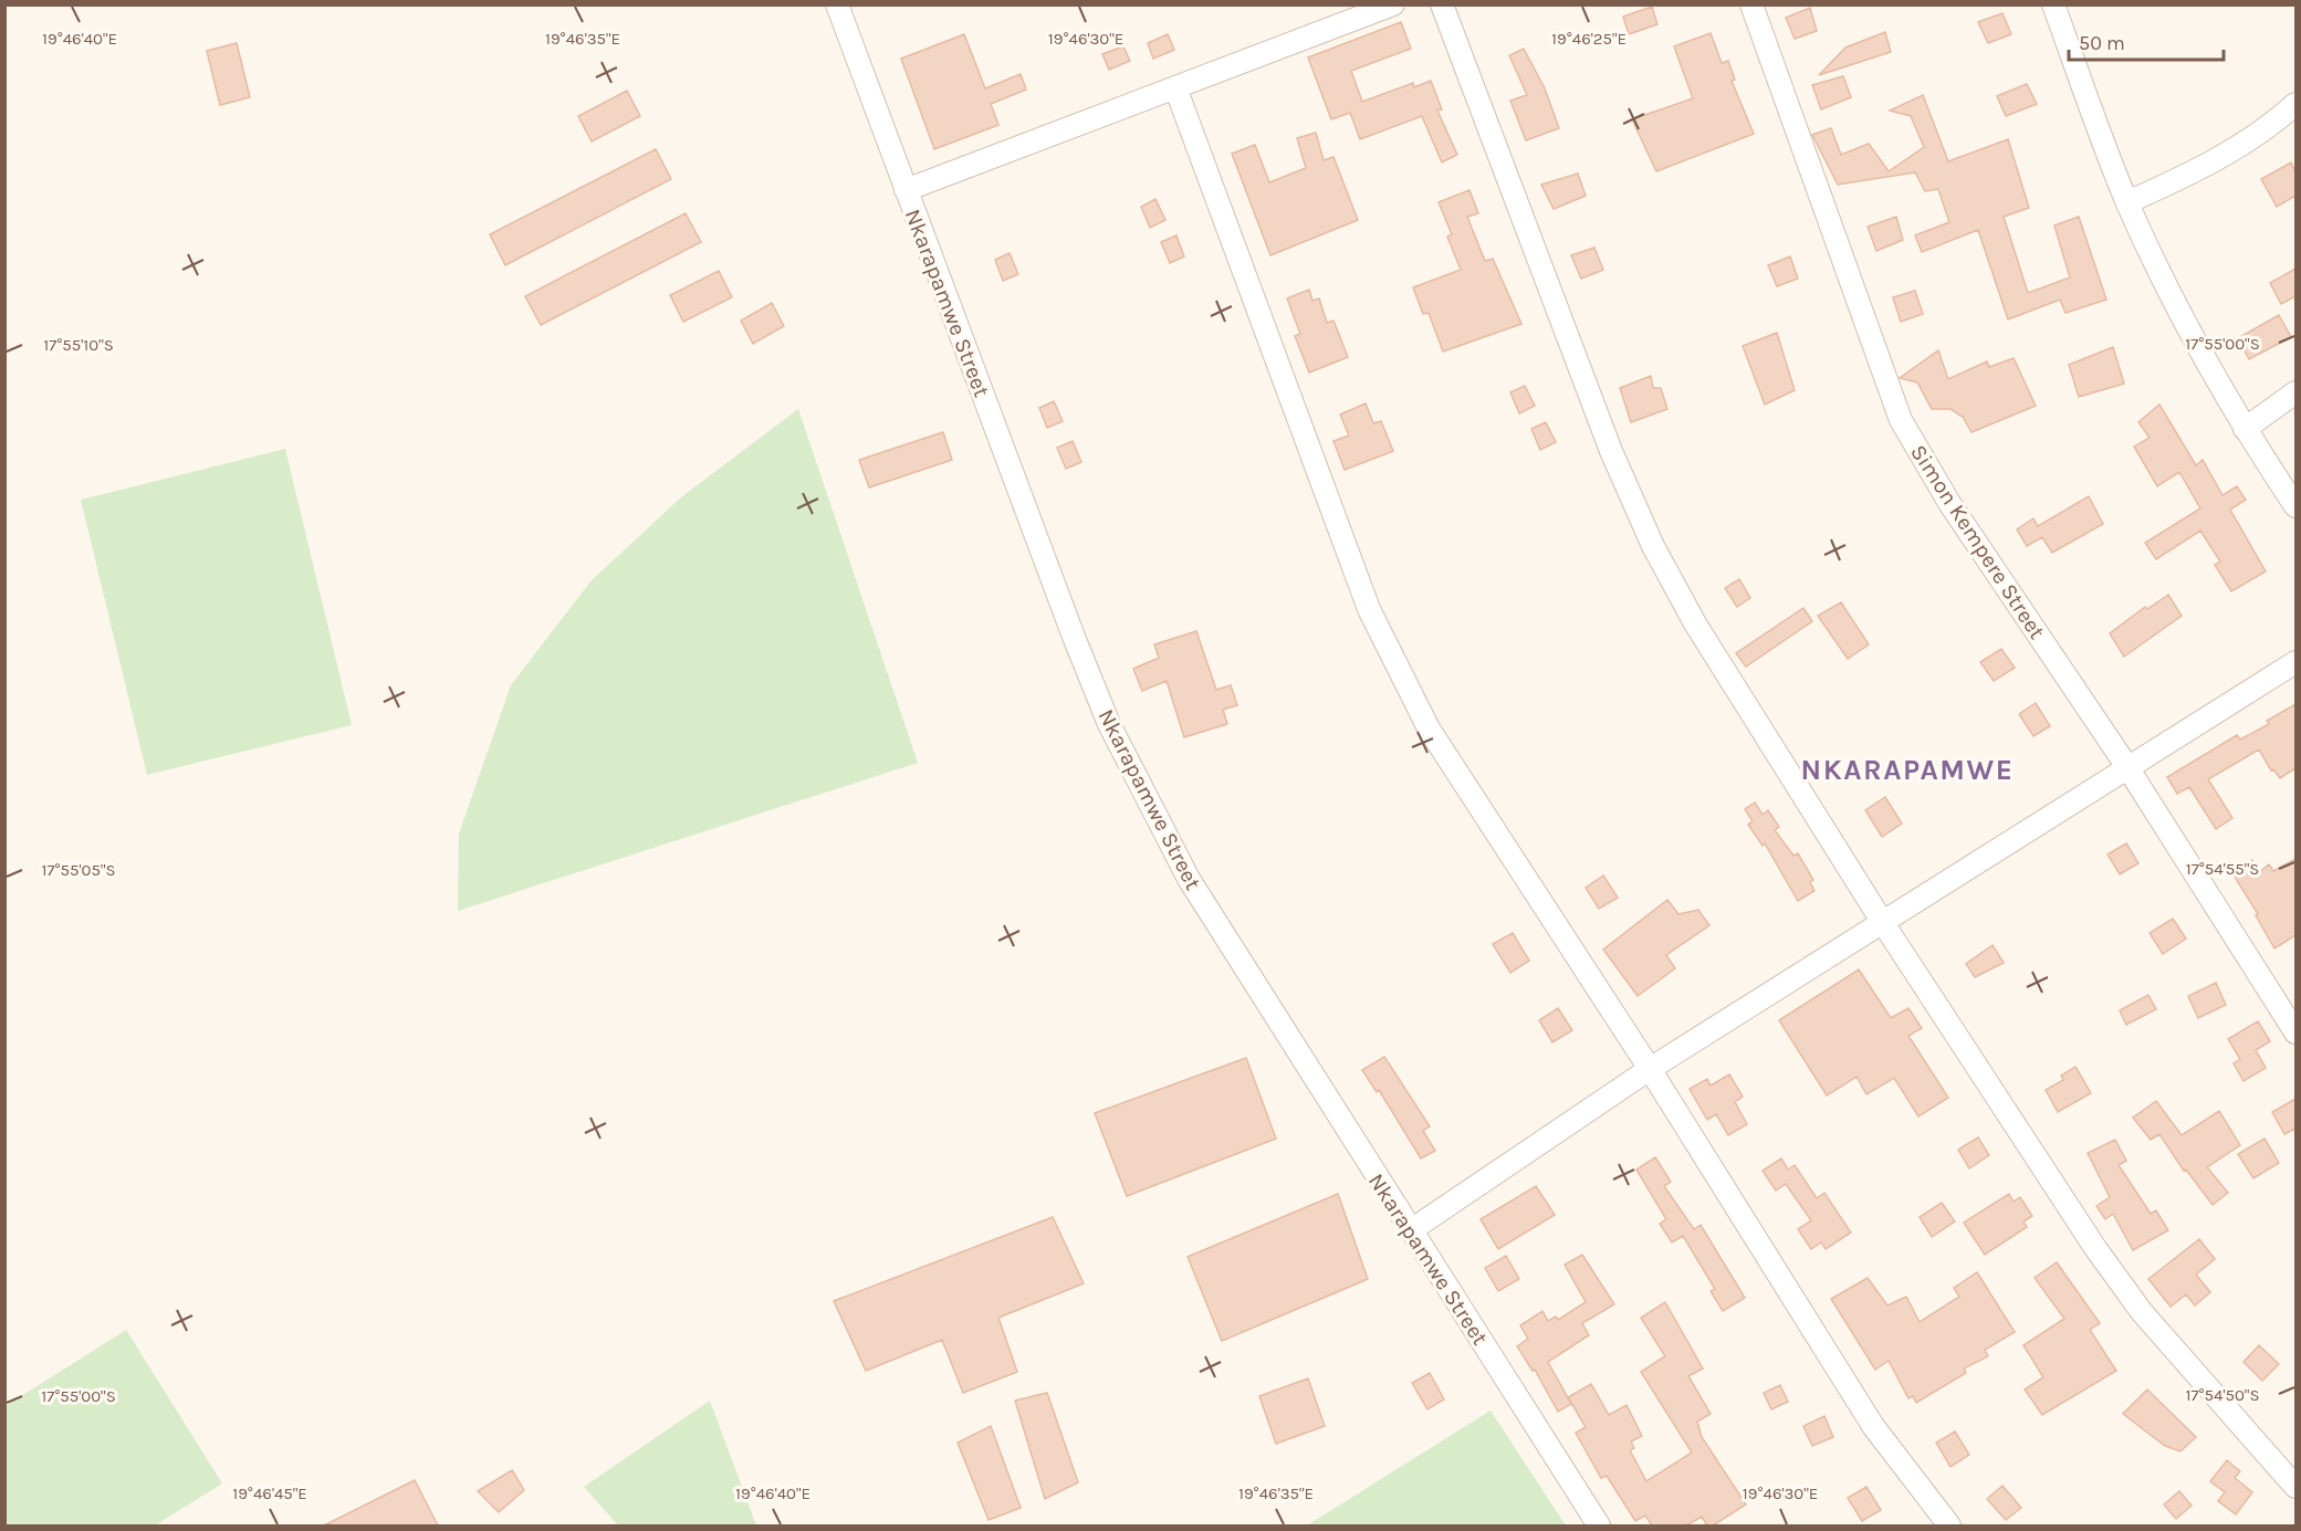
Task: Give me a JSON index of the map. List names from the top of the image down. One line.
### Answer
{"streets":{"street":["Nkarapamwe Street","Simon Kempere Street"]},"districts":["NKARAPAMWE"],"scale_bar":"50 m","coordinates":["19°46'40\"E","19°46'35\"E","19°46'30\"E","19°46'25\"E","17°55'00\"S","17°55'10\"S","17°54'55\"S","17°55'05\"S","17°54'50\"S","19°46'45\"E"]}
